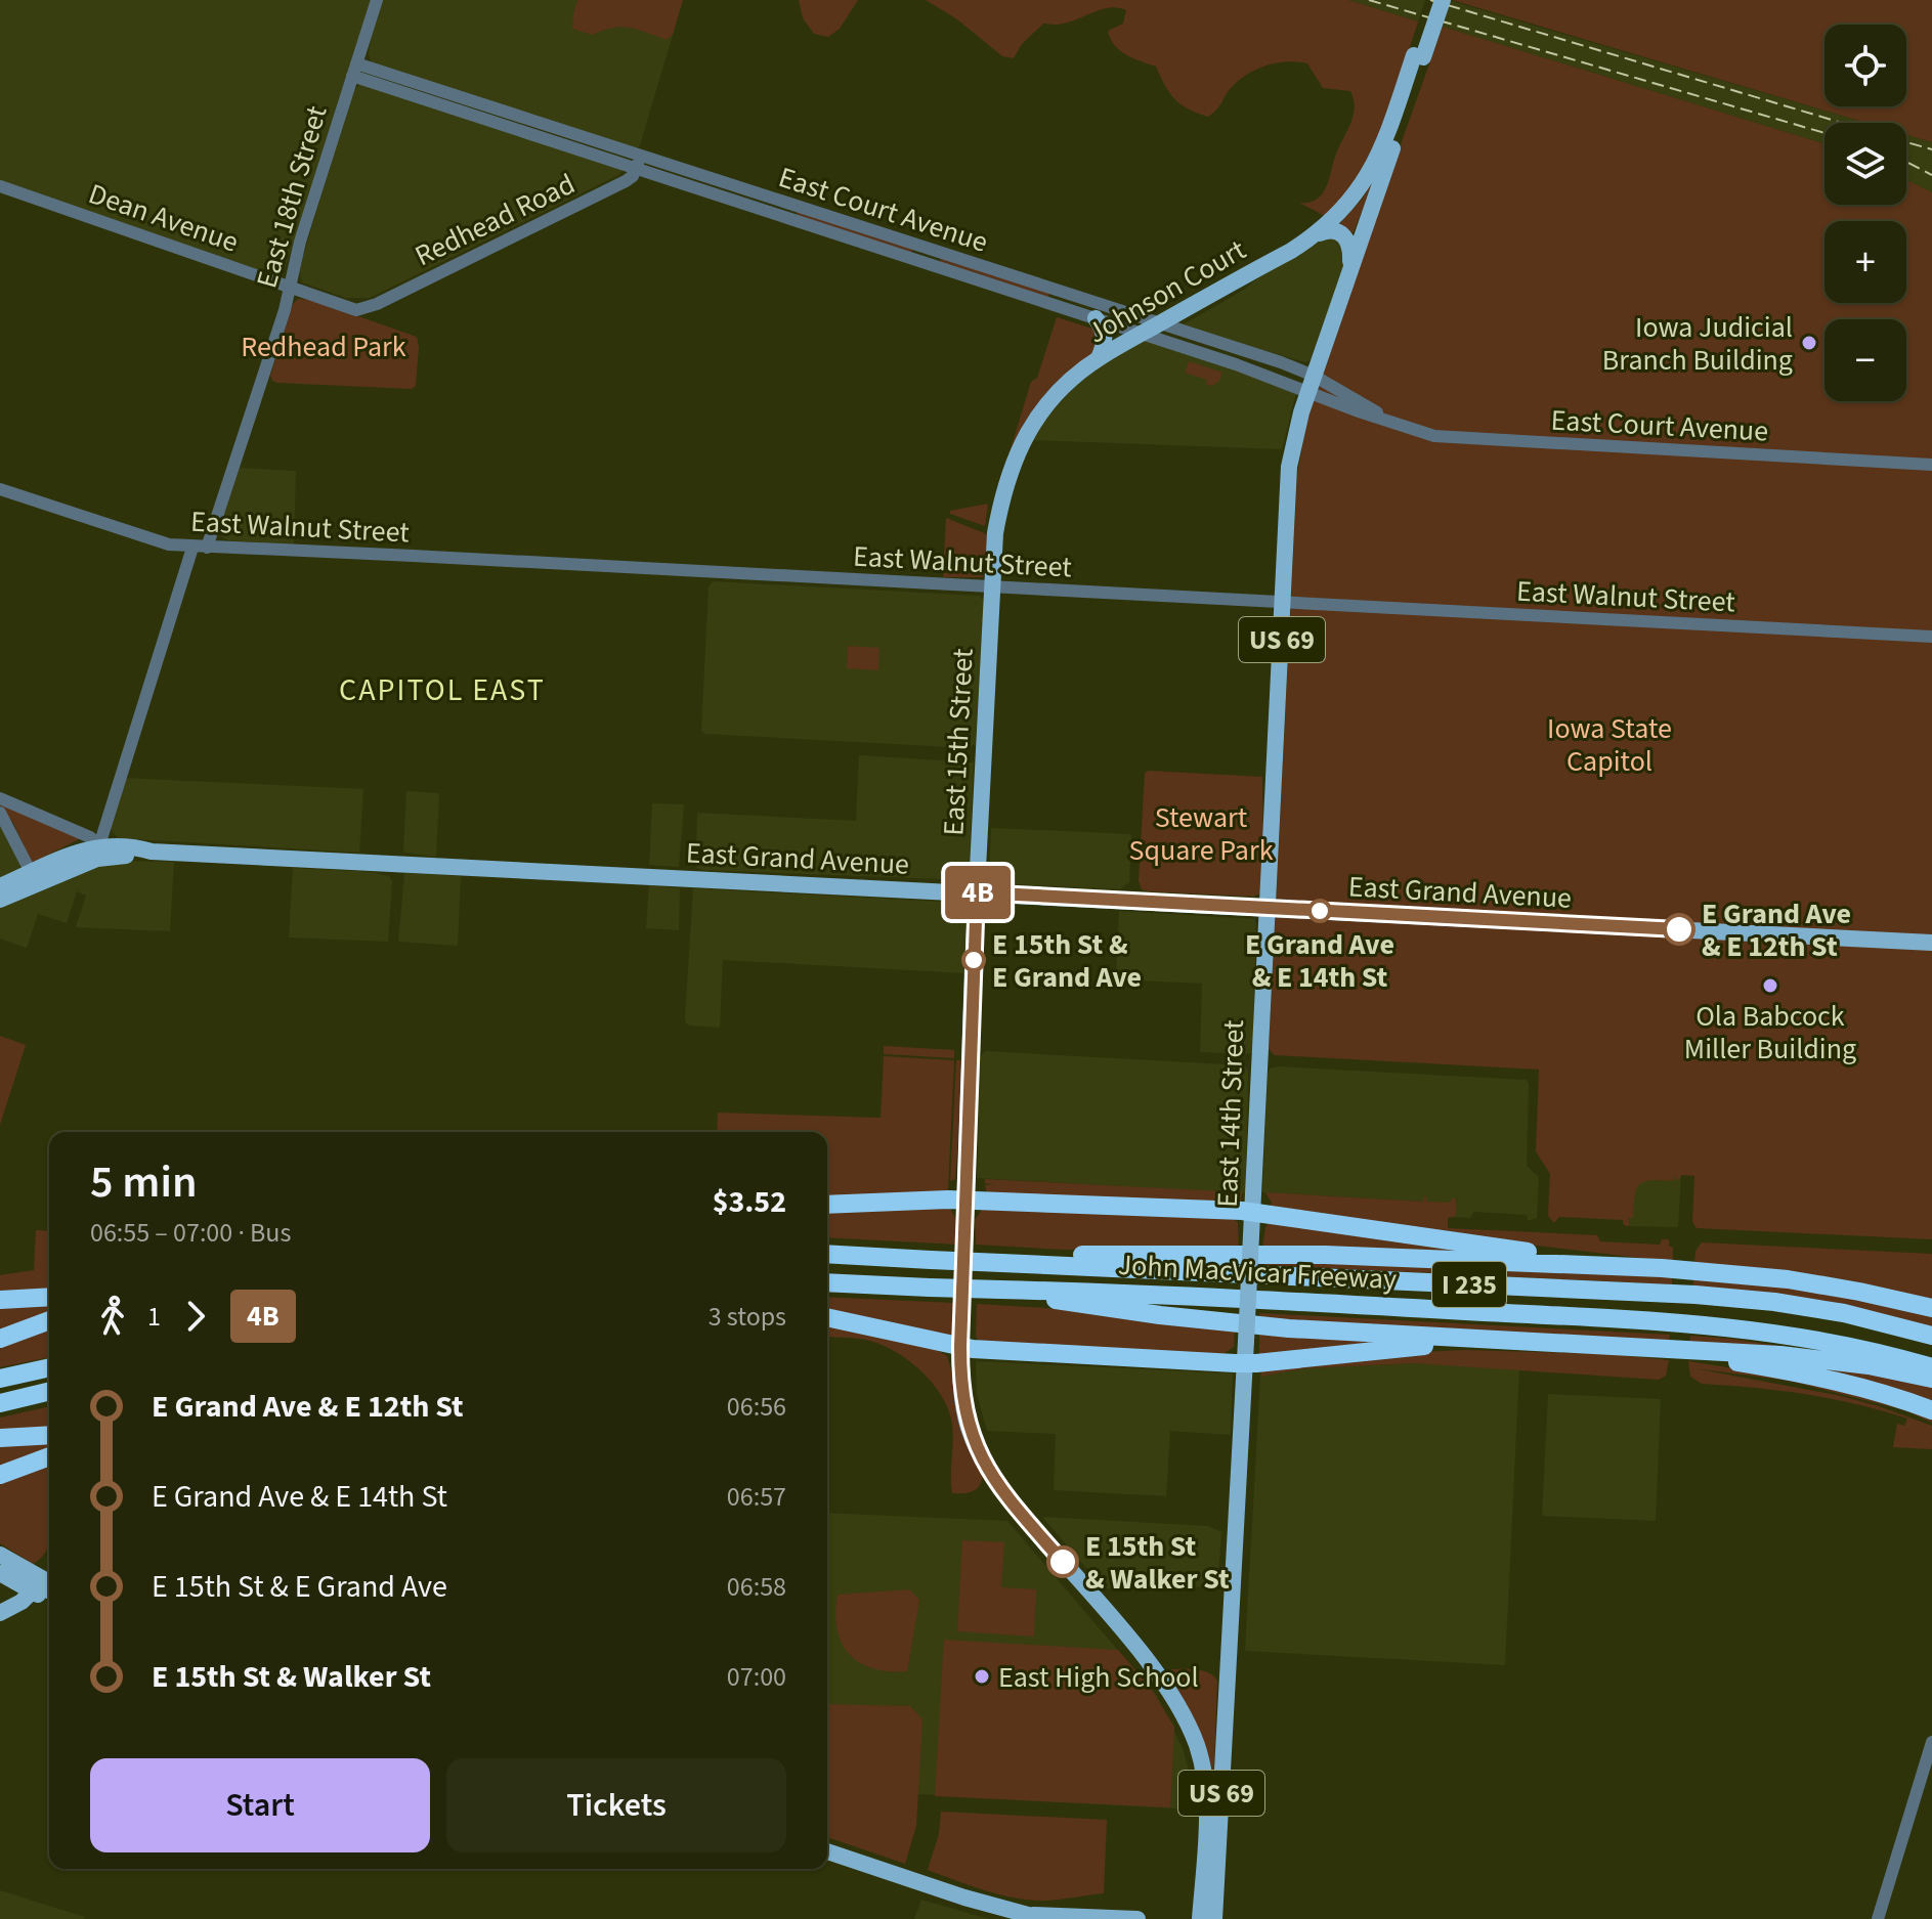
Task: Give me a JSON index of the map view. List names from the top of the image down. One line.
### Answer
{"streets":{"highway":["John MacVicar Freeway","I 235"],"main road":["Johnson Court","US 69","East 15th Street","East Grand Avenue","East 14th Street"],"street":["East 18th Street","East Court Avenue","Dean Avenue","Redhead Road","East Walnut Street"]},"crossings":[["East 18th Street","East Court Avenue"],["East 18th Street","Dean Avenue"],["East 18th Street","East Walnut Street"],["East Court Avenue","Redhead Road"],["East Court Avenue","Johnson Court"],["East Court Avenue","East 14th Street"],["Dean Avenue","Redhead Road"],["Johnson Court","US 69"],["Johnson Court","East 15th Street"],["East Walnut Street","East 15th Street"],["East Walnut Street","East 14th Street"],["US 69","East 15th Street"],["US 69","East 14th Street"],["East 15th Street","East Grand Avenue"],["East Grand Avenue","East 14th Street"]],"districts":["CAPITOL EAST"],"parks":["Redhead Park","Iowa State Capitol","Stewart Square Park"],"places":["Iowa Judicial Branch Building","E Grand Ave & E 14th St","E Grand Ave & E 12th St","E 15th St & E Grand Ave","Ola Babcock Miller Building","E 15th St & Walker St","East High School"],"lines":["bus line 4B"],"page":{"on_map":"4B","map_buttons":["+","−"],"heading":["5 min","06:55 – 07:00 · Bus","$3.52"],"legs":["1","4B","3 stops"],"list":[{"name":"E Grand Ave & E 12th St","value":"06:56"},{"name":"E Grand Ave & E 14th St","value":"06:57"},{"name":"E 15th St & E Grand Ave","value":"06:58"},{"name":"E 15th St & Walker St","value":"07:00"}],"buttons":["Start","Tickets"]}}
